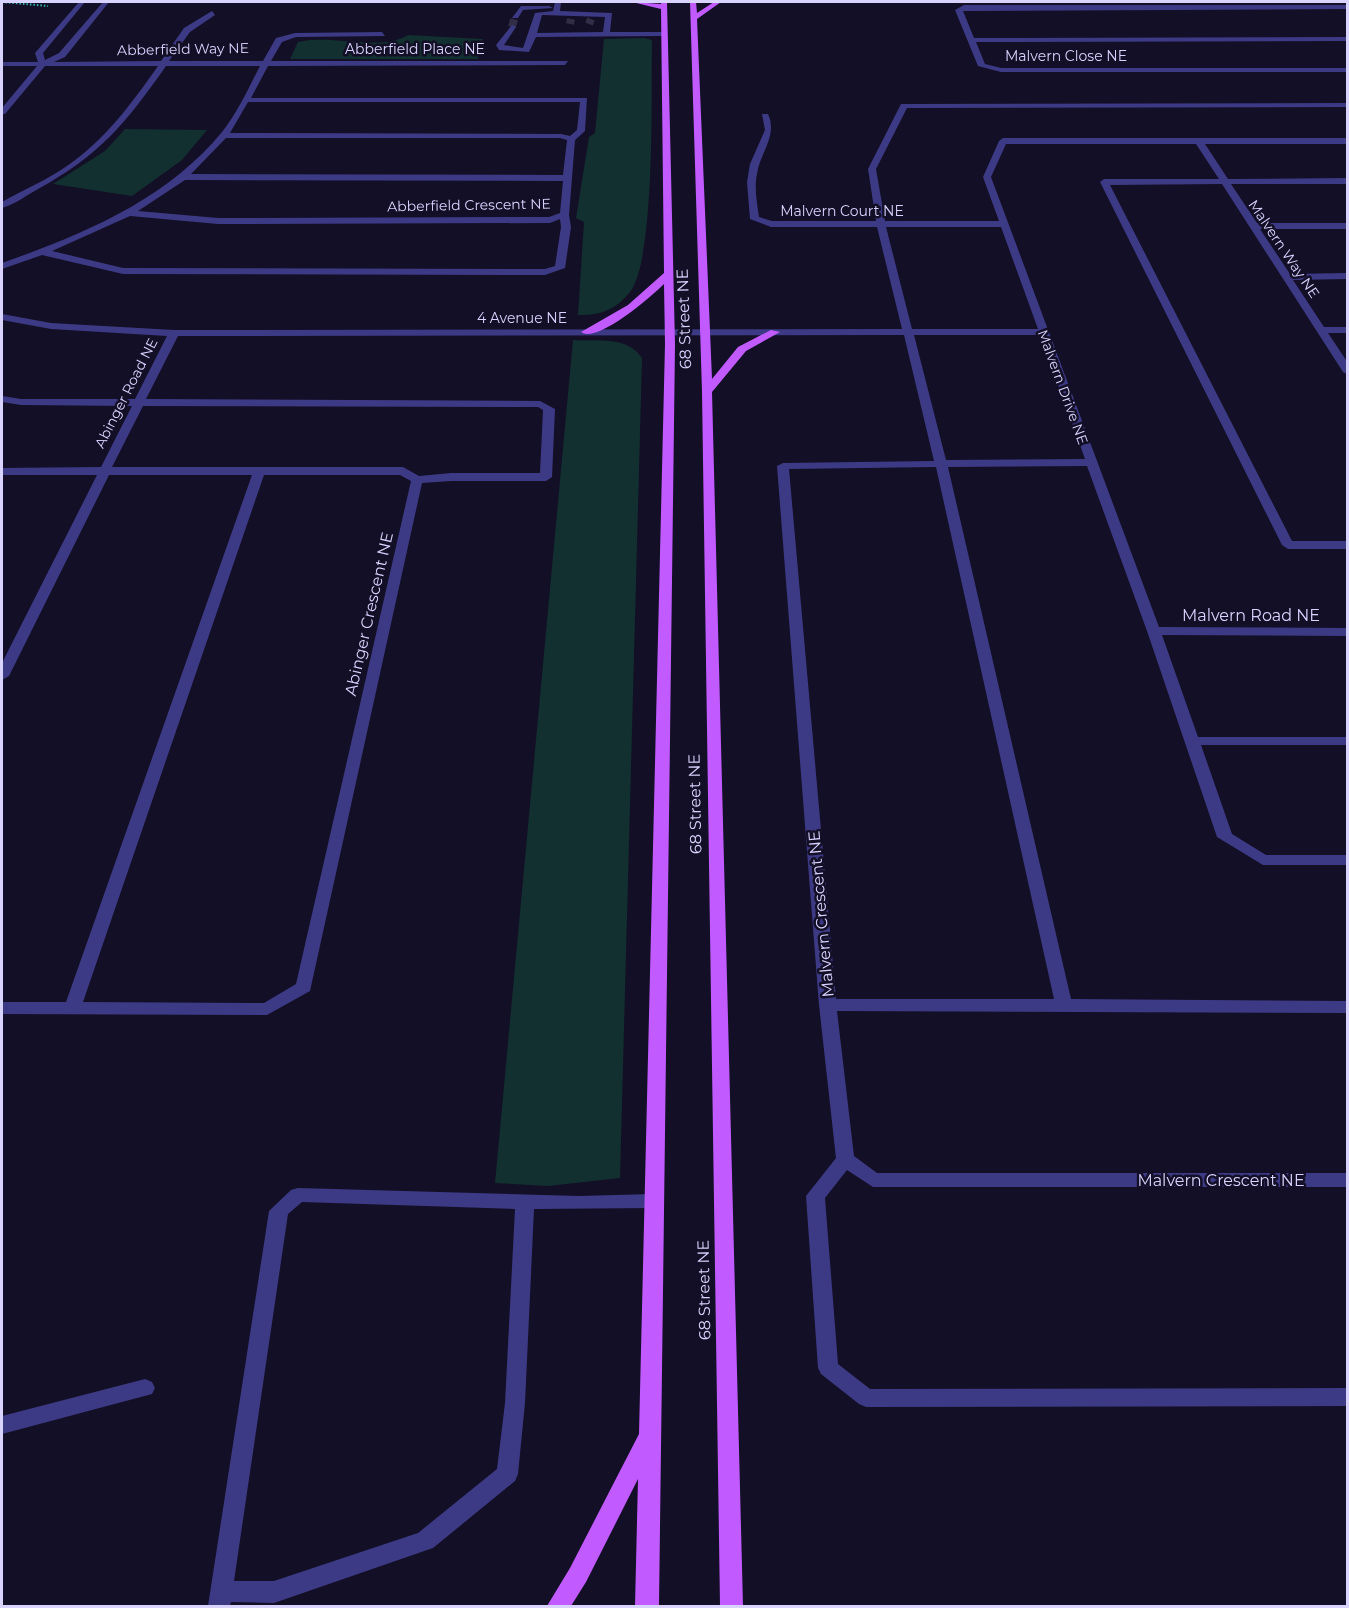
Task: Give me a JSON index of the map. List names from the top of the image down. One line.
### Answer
{"streets":{"main road":["68 Street NE"],"street":["Abberfield Way NE","Abberfield Place NE","Malvern Close NE","Abberfield Crescent NE","Malvern Court NE","Malvern Way NE","4 Avenue NE","Malvern Drive NE","Abinger Road NE","Abinger Crescent NE","Malvern Road NE","Malvern Crescent NE"]},"crossings":[["Abberfield Way NE","Abberfield Place NE"],["Abberfield Way NE","Abberfield Crescent NE"],["Malvern Court NE","Malvern Drive NE"],["Malvern Way NE","Malvern Drive NE"],["4 Avenue NE","68 Street NE"],["4 Avenue NE","Malvern Drive NE"],["4 Avenue NE","Abinger Road NE"],["Malvern Drive NE","Malvern Road NE"],["Malvern Drive NE","Malvern Crescent NE"]]}
